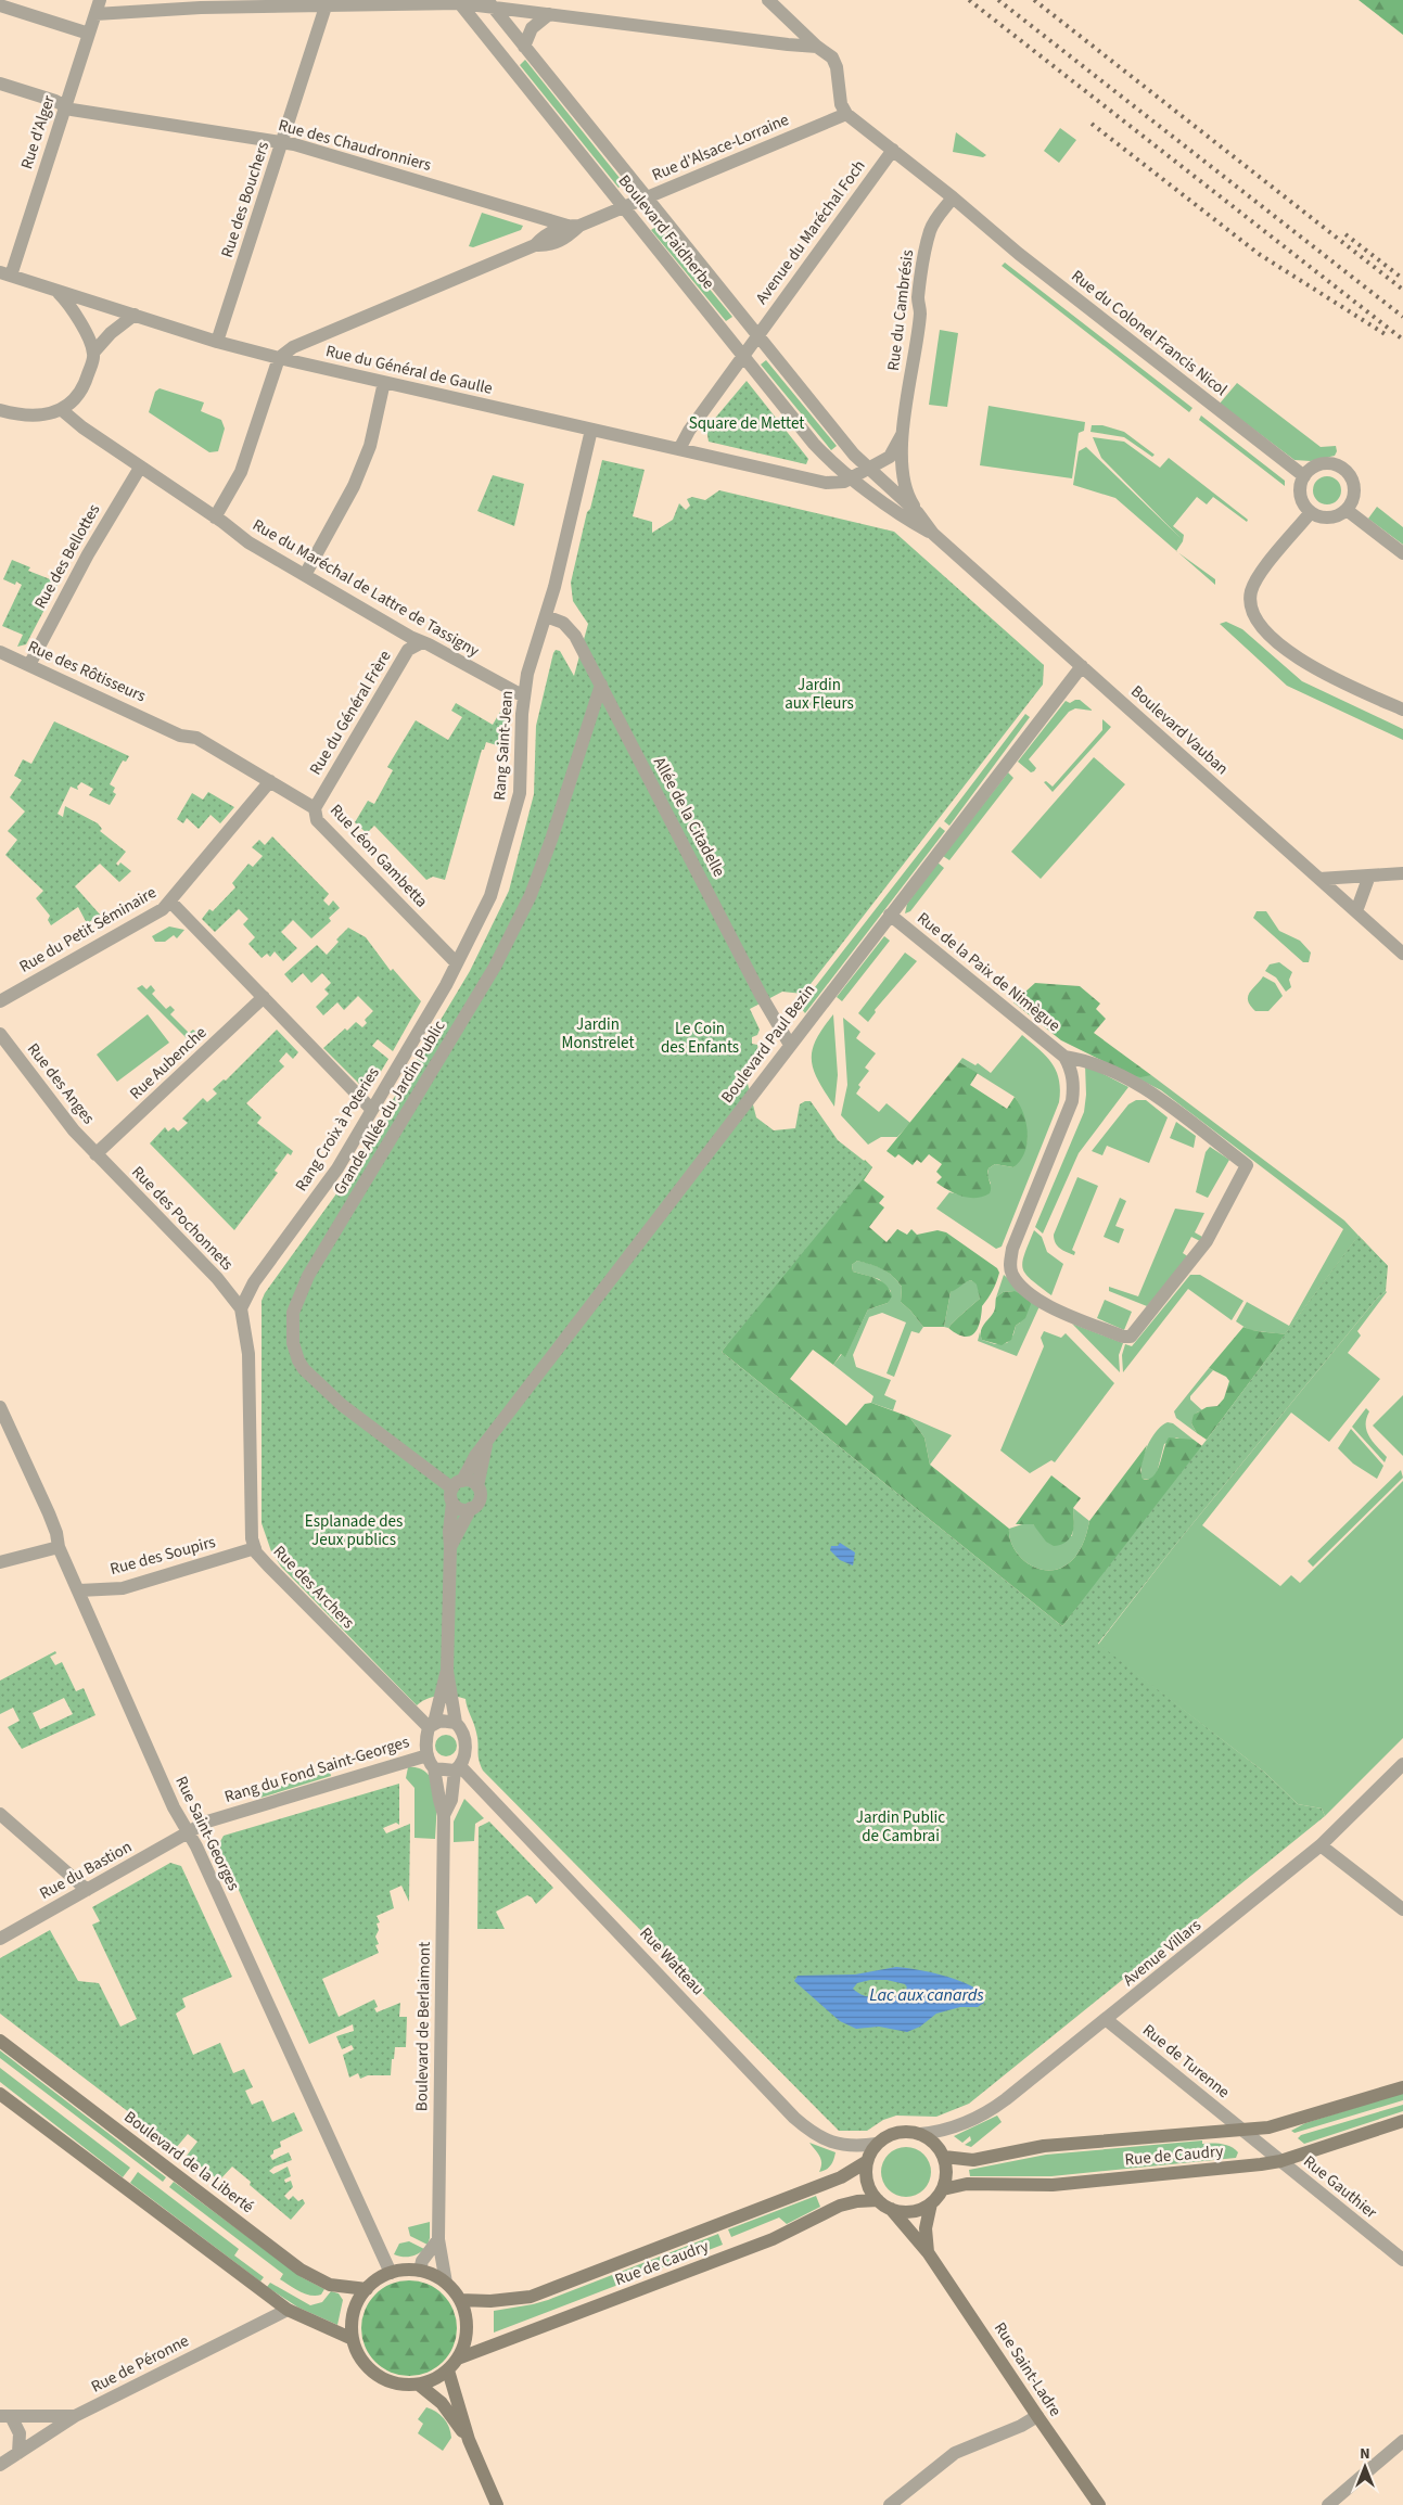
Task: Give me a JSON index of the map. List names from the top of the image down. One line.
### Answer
{"streets":{"main road":["Rue de Caudry","Boulevard de la Liberté","Rue Saint-Ladre"],"street":["Rue d'Alger","Rue des Chaudronniers","Rue d'Alsace-Lorraine","Rue des Bouchers","Boulevard Faidherbe","Avenue du Maréchal Foch","Rue du Cambrésis","Rue du Colonel Francis Nicol","Rue du Général de Gaulle","Rue des Bellottes","Rue du Maréchal de Lattre de Tassigny","Rue des Rôtisseurs","Rue du Général Frère","Boulevard Vauban","Rang Saint-Jean","Allée de la Citadelle","Rue Léon Gambetta","Rue du Petit Séminaire","Rue de la Paix de Nimègue","Boulevard Paul Bezin","Rue Aubenche","Rue des Anges","Grande Allée du Jardin Public","Rang Croix à Poteries","Rue des Pochonnets","Rue des Soupirs","Rue des Archers","Rang du Fond Saint-Georges","Rue Saint-Georges","Rue du Bastion","Avenue Villars","Rue Watteau","Boulevard de Berlaimont","Rue de Turenne","Rue Gauthier","Rue de Péronne"]},"crossings":[["Rue d'Alger","Rue des Chaudronniers"],["Rue d'Alger","Rue du Général de Gaulle"],["Rue des Chaudronniers","Rue d'Alsace-Lorraine"],["Rue des Chaudronniers","Rue des Bouchers"],["Rue d'Alsace-Lorraine","Boulevard Faidherbe"],["Rue d'Alsace-Lorraine","Rue du Colonel Francis Nicol"],["Rue d'Alsace-Lorraine","Rue du Général de Gaulle"],["Rue des Bouchers","Rue du Général de Gaulle"],["Boulevard Faidherbe","Avenue du Maréchal Foch"],["Boulevard Faidherbe","Rue du Cambrésis"],["Boulevard Faidherbe","Rue du Général de Gaulle"],["Boulevard Faidherbe","Boulevard Vauban"],["Avenue du Maréchal Foch","Rue du Colonel Francis Nicol"],["Avenue du Maréchal Foch","Rue du Général de Gaulle"],["Rue du Cambrésis","Rue du Colonel Francis Nicol"],["Rue du Cambrésis","Rue du Général de Gaulle"],["Rue du Cambrésis","Boulevard Vauban"],["Rue du Général de Gaulle","Boulevard Vauban"],["Rue du Général de Gaulle","Rang Saint-Jean"],["Rue des Bellottes","Rue du Maréchal de Lattre de Tassigny"],["Rue des Bellottes","Rue des Rôtisseurs"],["Rue du Maréchal de Lattre de Tassigny","Rue du Général Frère"],["Rue du Maréchal de Lattre de Tassigny","Rang Saint-Jean"],["Rue des Rôtisseurs","Rue Léon Gambetta"],["Rue des Rôtisseurs","Rue du Petit Séminaire"],["Rue du Général Frère","Rue Léon Gambetta"],["Boulevard Vauban","Boulevard Paul Bezin"],["Rang Saint-Jean","Allée de la Citadelle"],["Rang Saint-Jean","Rue Léon Gambetta"],["Rang Saint-Jean","Rang Croix à Poteries"],["Allée de la Citadelle","Boulevard Paul Bezin"],["Allée de la Citadelle","Grande Allée du Jardin Public"],["Rue Léon Gambetta","Rue du Petit Séminaire"],["Rue Léon Gambetta","Rang Croix à Poteries"],["Rue de la Paix de Nimègue","Boulevard Paul Bezin"],["Boulevard Paul Bezin","Grande Allée du Jardin Public"],["Boulevard Paul Bezin","Rue des Archers"],["Boulevard Paul Bezin","Rang du Fond Saint-Georges"],["Boulevard Paul Bezin","Rue Watteau"],["Boulevard Paul Bezin","Boulevard de Berlaimont"],["Rue Aubenche","Rue des Anges"],["Rue Aubenche","Rue des Pochonnets"],["Rue des Anges","Rue des Pochonnets"],["Rang Croix à Poteries","Rue des Pochonnets"],["Rang Croix à Poteries","Rue des Archers"],["Rue des Pochonnets","Rue des Archers"],["Rue des Soupirs","Rue des Archers"],["Rue des Soupirs","Rue Saint-Georges"],["Rue des Archers","Rang du Fond Saint-Georges"],["Rue des Archers","Rue Watteau"],["Rue des Archers","Boulevard de Berlaimont"],["Rang du Fond Saint-Georges","Rue Saint-Georges"],["Rang du Fond Saint-Georges","Rue du Bastion"],["Rang du Fond Saint-Georges","Rue Watteau"],["Rang du Fond Saint-Georges","Boulevard de Berlaimont"],["Rue Saint-Georges","Rue du Bastion"],["Rue Saint-Georges","Boulevard de Berlaimont"],["Rue Saint-Georges","Rue de Caudry"],["Rue Saint-Georges","Boulevard de la Liberté"],["Avenue Villars","Rue Watteau"],["Avenue Villars","Rue de Turenne"],["Avenue Villars","Rue de Caudry"],["Avenue Villars","Rue Saint-Ladre"],["Rue Watteau","Boulevard de Berlaimont"],["Rue Watteau","Rue de Caudry"],["Rue Watteau","Rue Saint-Ladre"],["Boulevard de Berlaimont","Rue de Caudry"],["Boulevard de Berlaimont","Boulevard de la Liberté"],["Rue de Turenne","Rue de Caudry"],["Rue de Turenne","Rue Gauthier"],["Rue de Caudry","Boulevard de la Liberté"],["Rue de Caudry","Rue Gauthier"],["Rue de Caudry","Rue Saint-Ladre"]],"water":["Lac aux canards"],"parks":["Square de Mettet","Jardin aux Fleurs","Jardin Monstrelet","Le Coin des Enfants","Esplanade des Jeux publics","Jardin Public de Cambrai"],"north":"top"}
